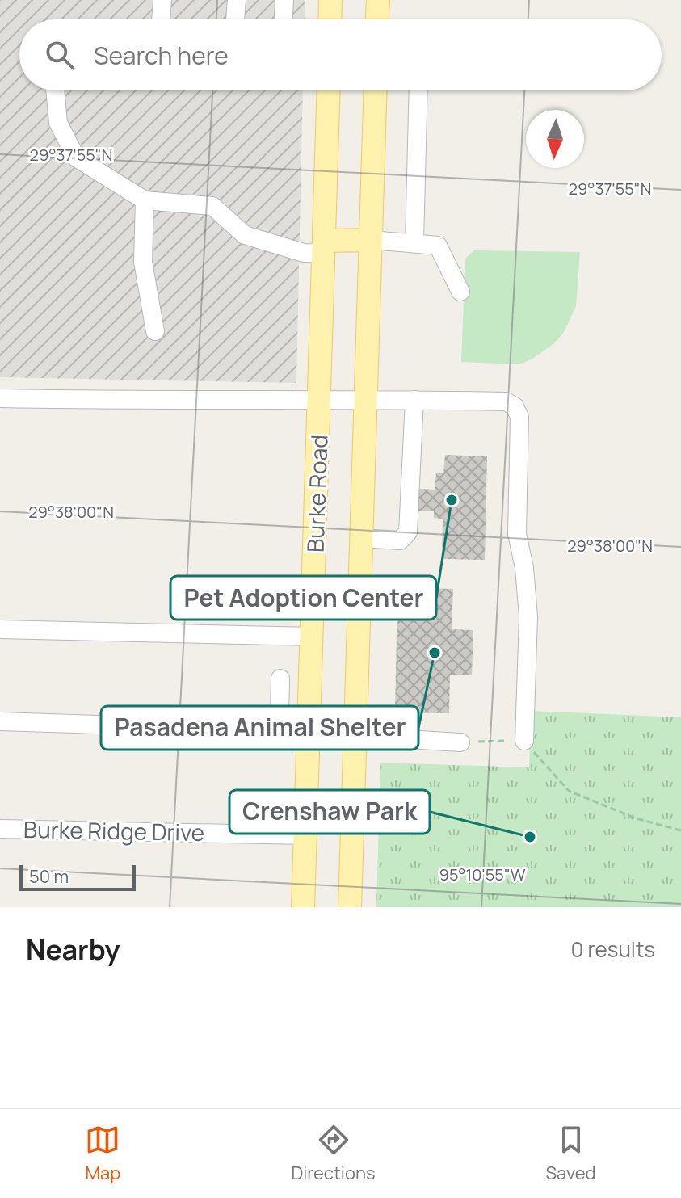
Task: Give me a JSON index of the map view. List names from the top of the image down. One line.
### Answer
{"streets":{"main road":["Burke Road"],"street":["Burke Ridge Drive"]},"crossings":[["Burke Road","Burke Ridge Drive"]],"places":["Pet Adoption Center","Pasadena Animal Shelter","Crenshaw Park"],"scale_bar":"50 m","north":"bottom","page":{"search":"Search here","scale":"50 m","heading":["Nearby","0 results"],"nav":["Map","Directions","Saved"]},"coordinates":["29°37'55\"N","29°38'00\"N","95°10'55\"W"]}
